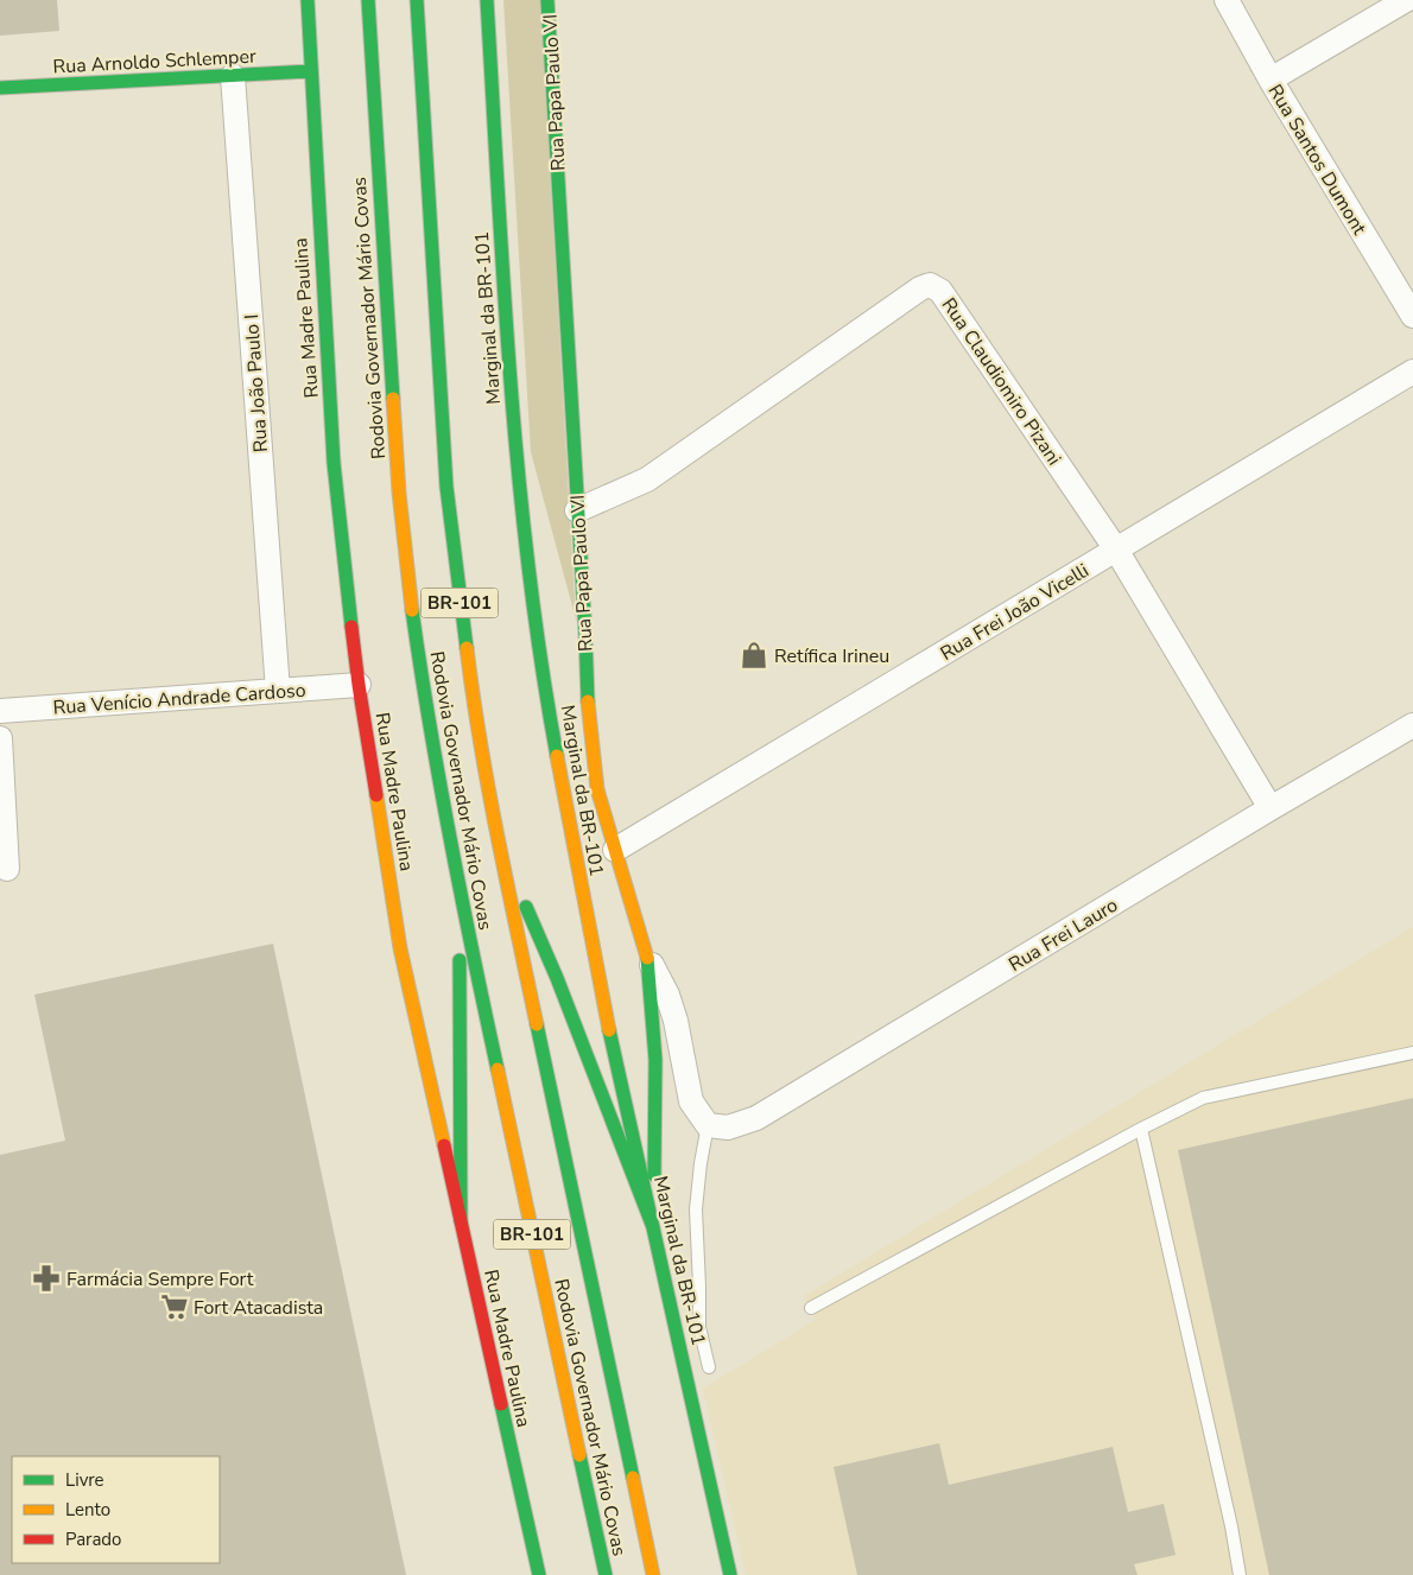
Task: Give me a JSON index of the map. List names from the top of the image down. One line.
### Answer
{"streets":{"main road":["Rua Arnoldo Schlemper","Rua Papa Paulo VI","Rua Madre Paulina","Rodovia Governador Mário Covas","Marginal da BR-101","BR-101"],"street":["Rua Santos Dumont","Rua Claudiomiro Pizani","Rua João Paulo I","Rua Frei João Vicelli","Rua Venício Andrade Cardoso","Rua Frei Lauro"]},"crossings":[["Rua Arnoldo Schlemper","Rua Madre Paulina"],["Rua Arnoldo Schlemper","Rua João Paulo I"],["Rua Papa Paulo VI","Rua Claudiomiro Pizani"],["Rua Papa Paulo VI","Rua Frei João Vicelli"],["Rua Papa Paulo VI","Rua Frei Lauro"],["Rua Madre Paulina","Rua Venício Andrade Cardoso"],["Rua Claudiomiro Pizani","Rua Frei João Vicelli"],["Rua Claudiomiro Pizani","Rua Frei Lauro"],["Rua João Paulo I","Rua Venício Andrade Cardoso"]],"places":{"shop":["Retífica Irineu"],"pharmacy":["Farmácia Sempre Fort"],"supermarket":["Fort Atacadista"]},"legend":["Livre","Lento","Parado"]}
